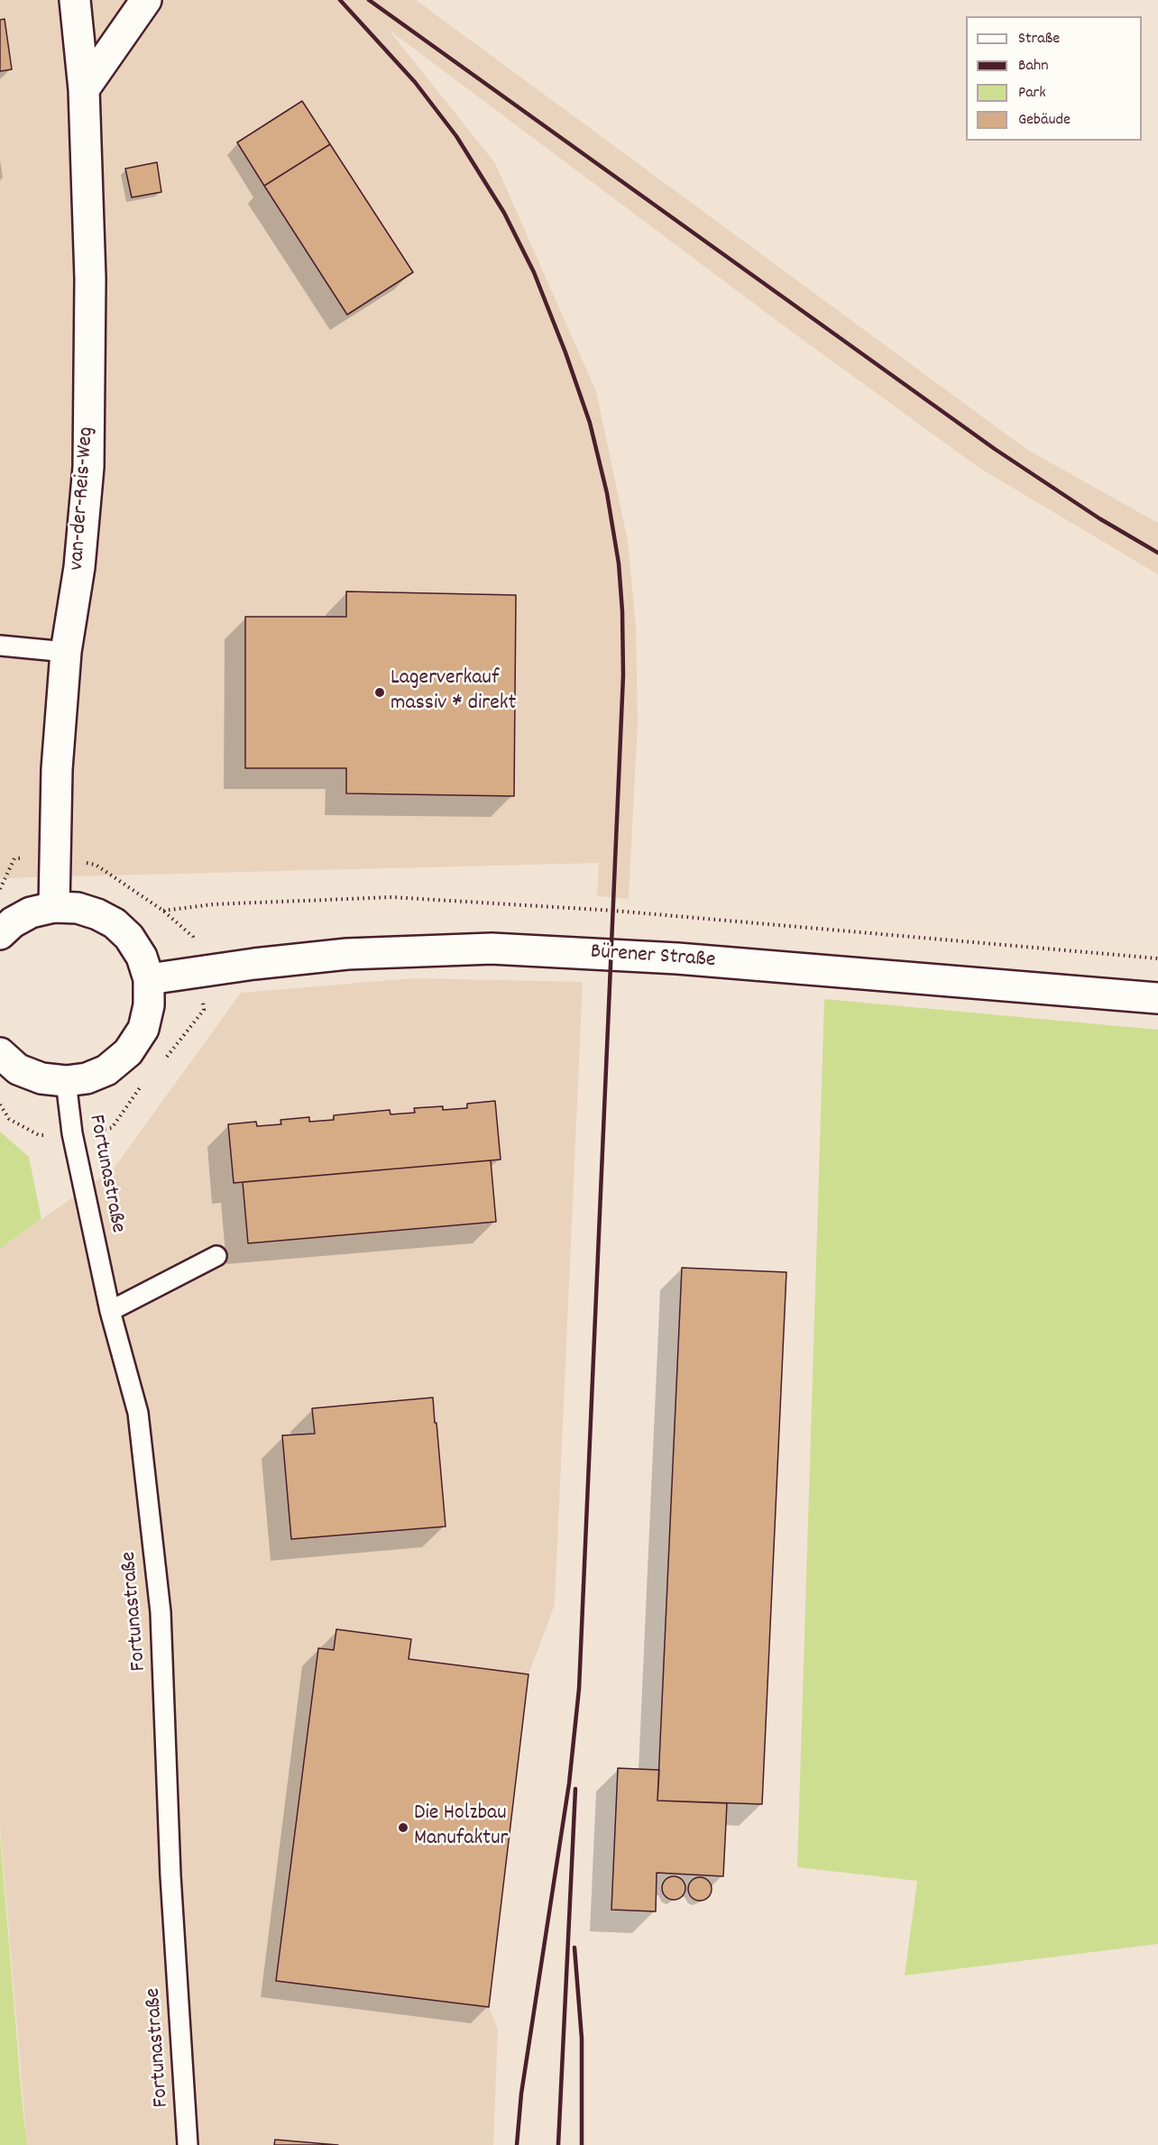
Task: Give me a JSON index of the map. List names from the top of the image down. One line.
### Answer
{"streets":{"main road":["van-der-Reis-Weg","Bürener Straße"],"lane":["Fortunastraße"]},"places":["Lagerverkauf massiv * direkt","Die Holzbau Manufaktur"],"legend":["Straße","Bahn","Park","Gebäude"]}
